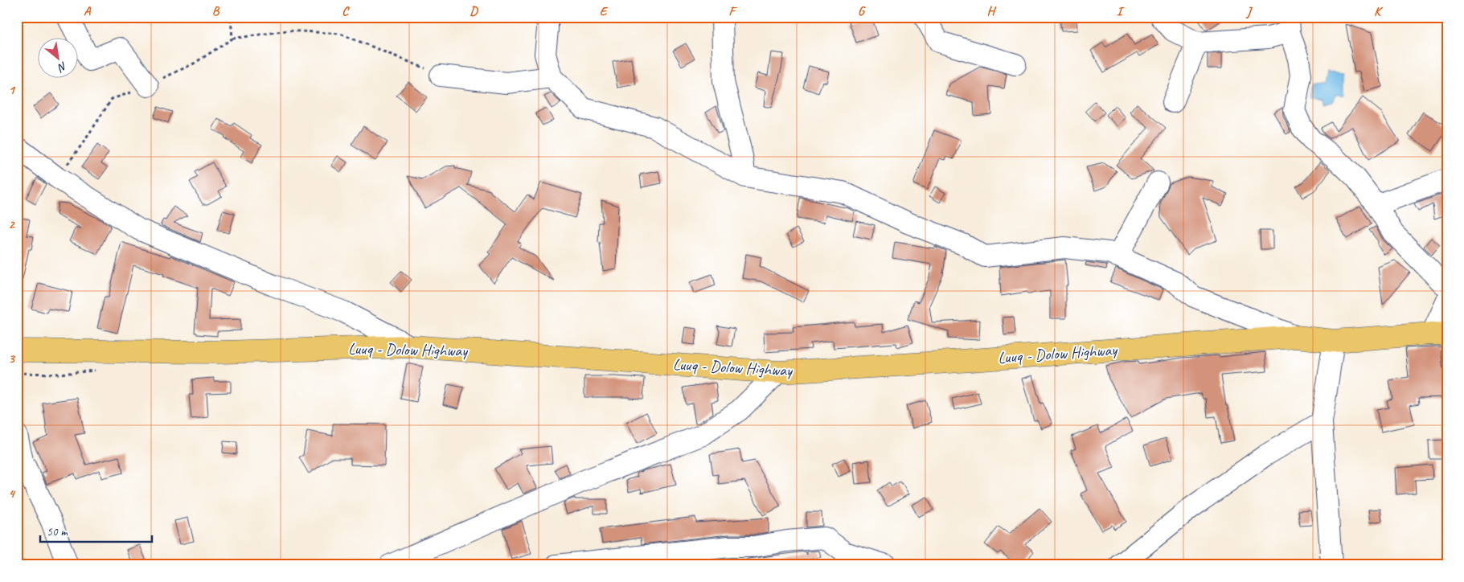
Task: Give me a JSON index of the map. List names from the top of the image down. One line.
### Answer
{"streets":{"main road":["Luuq - Dolow Highway"]},"scale_bar":"50 m","north":"bottom right","grid":{"columns":["A","B","C","D","E","F","G","H","I","J","K"],"rows":["1","2","3","4"]}}
